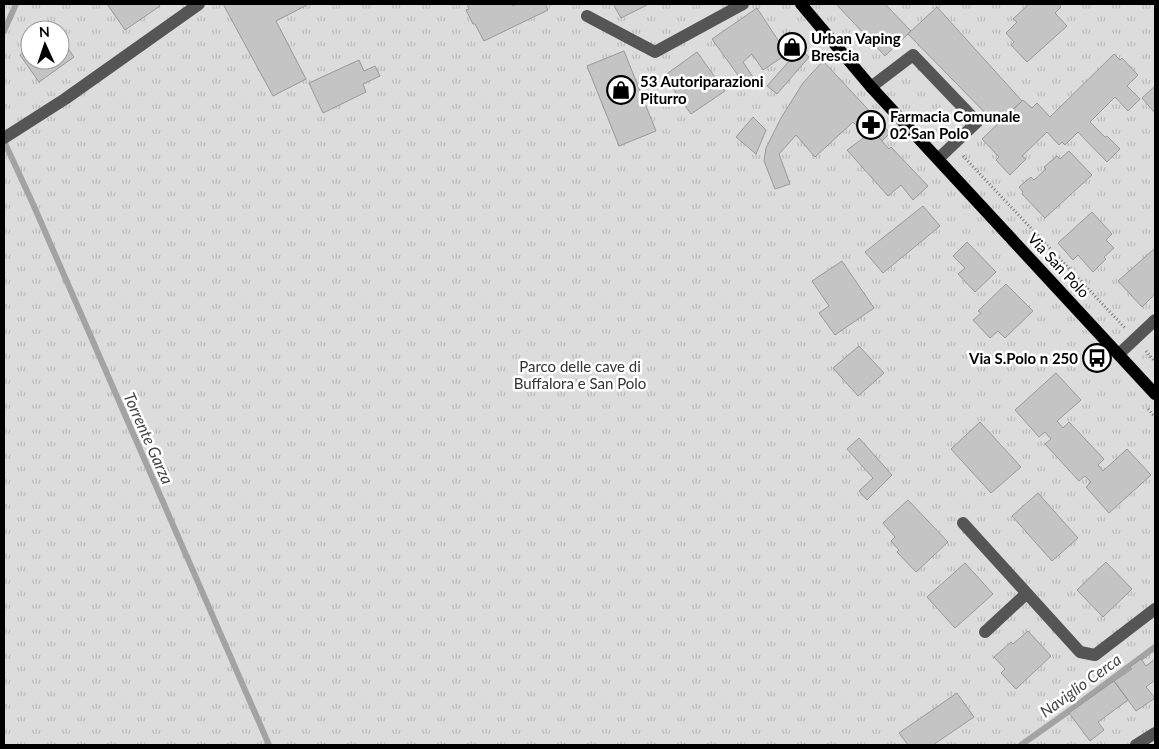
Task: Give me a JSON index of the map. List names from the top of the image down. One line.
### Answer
{"streets":{"main road":["Via San Polo"]},"water":["Torrente Garza","Naviglio Cerca"],"parks":["Parco delle cave di Buffalora e San Polo"],"places":{"shop":["Urban Vaping Brescia","53 Autoriparazioni Piturro"],"pharmacy":["Farmacia Comunale 02 San Polo"],"bus stop":["Via S.Polo n 250"]},"north":"top"}
